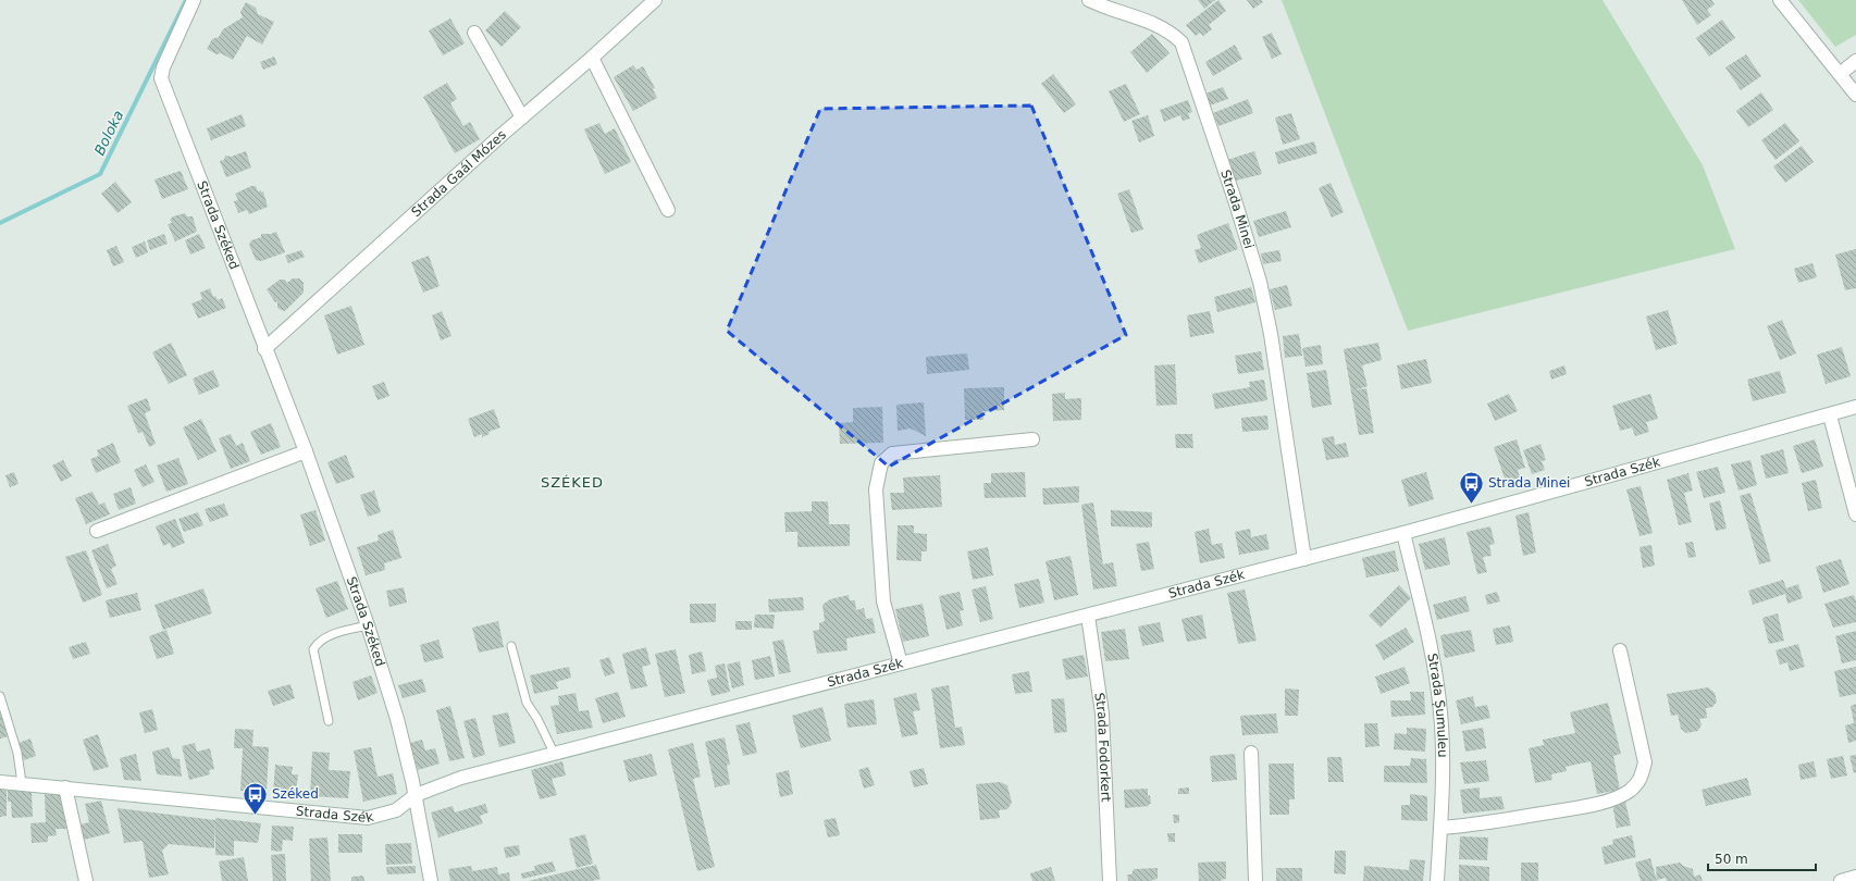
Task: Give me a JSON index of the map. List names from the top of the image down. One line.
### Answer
{"streets":{"street":["Strada Gaál Mózes","Strada Minei","Strada Széked","Strada Szék","Strada Șumuleu","Strada Fodorkert"]},"crossings":[["Strada Gaál Mózes","Strada Széked"],["Strada Minei","Strada Szék"],["Strada Széked","Strada Szék"],["Strada Szék","Strada Șumuleu"],["Strada Szék","Strada Fodorkert"]],"districts":["SZÉKED"],"water":["Boloka"],"places":{"bus stop":["Strada Minei","Széked"]},"scale_bar":"50 m"}
